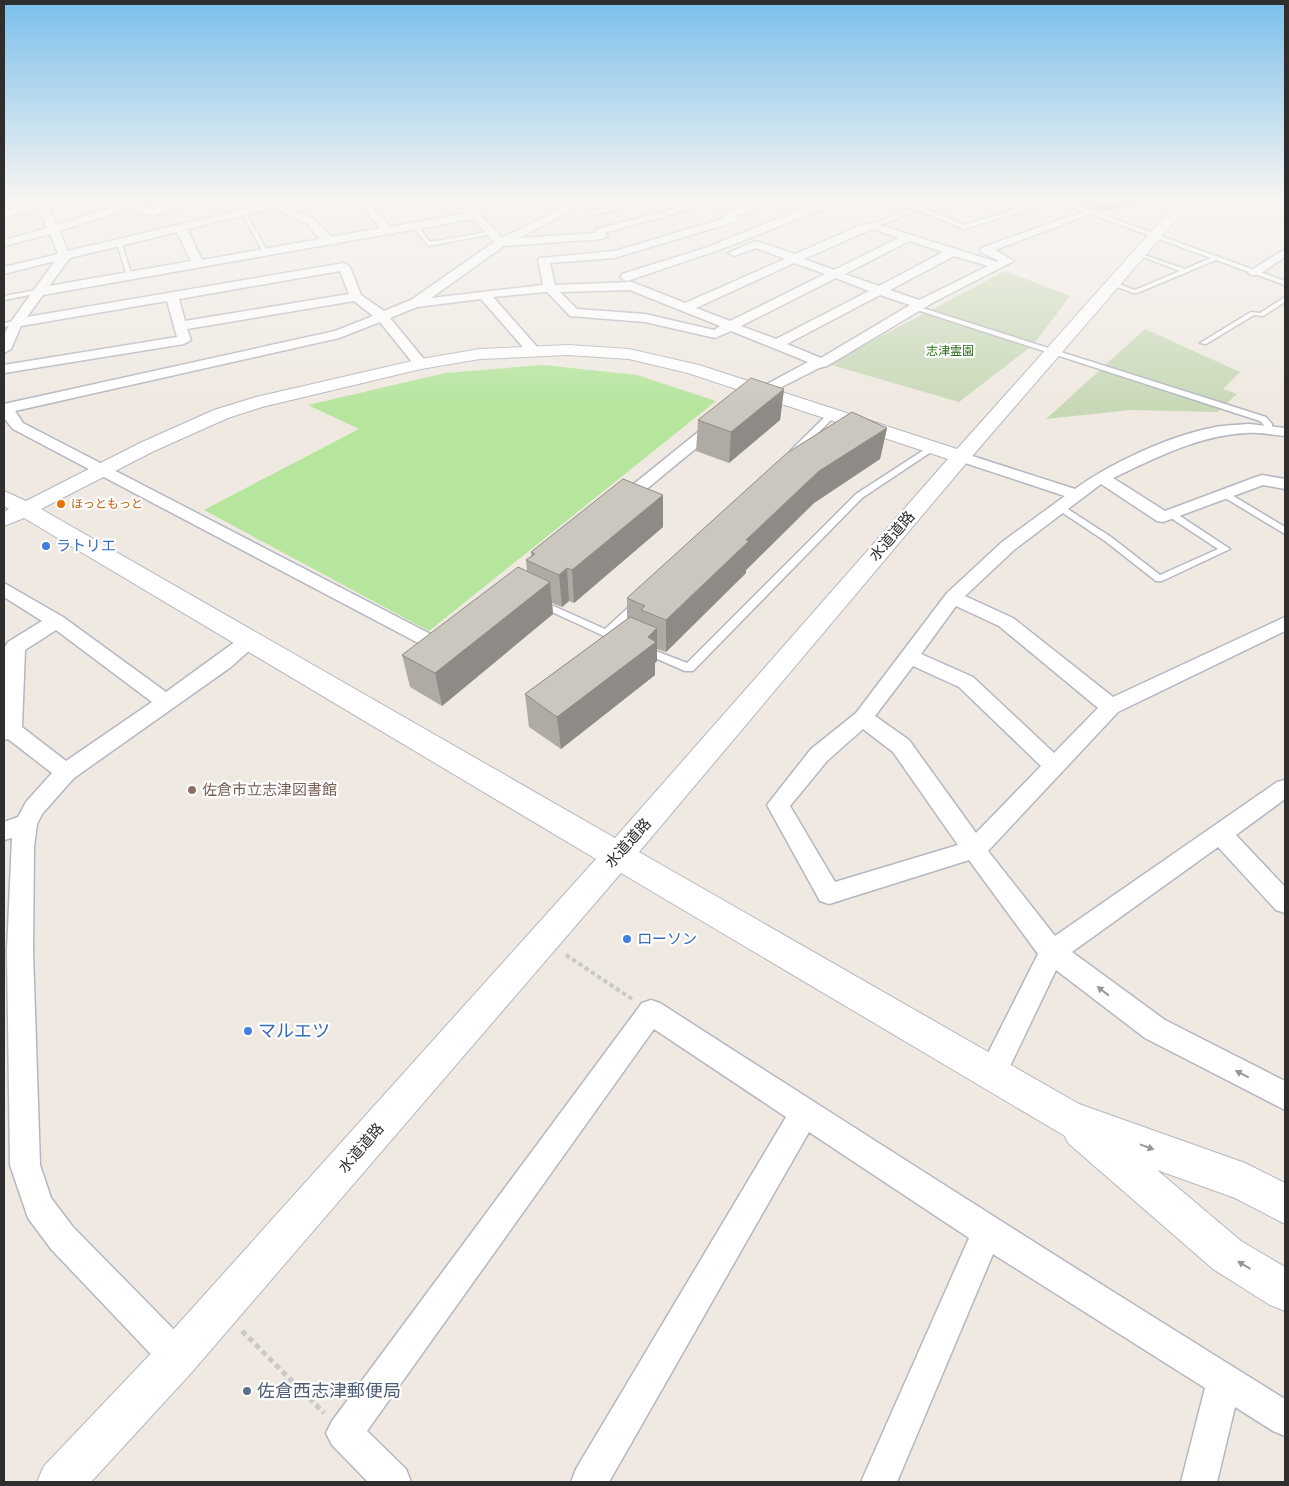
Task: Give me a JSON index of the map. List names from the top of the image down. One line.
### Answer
{"streets":{"street":["水道道路"]},"parks":["志津霊園"],"places":["ほっともっと","ラトリエ","佐倉市立志津図書館","ローソン","マルエツ","佐倉西志津郵便局"]}
